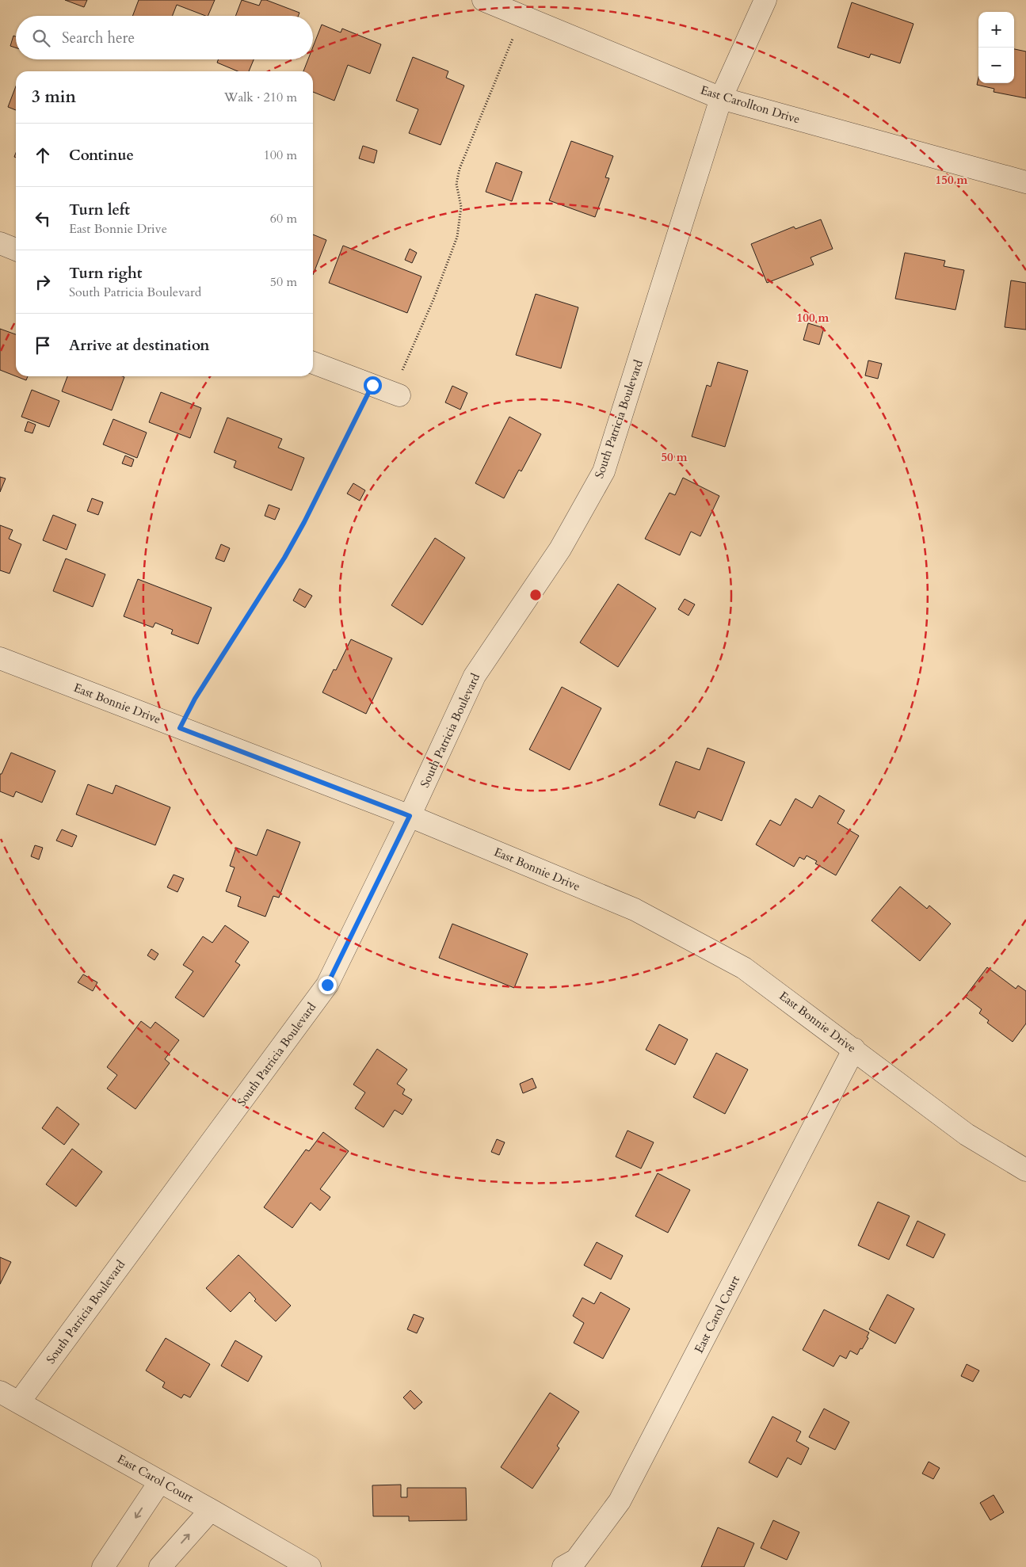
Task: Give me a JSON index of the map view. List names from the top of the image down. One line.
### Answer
{"streets":{"street":["East Carollton Drive","South Patricia Boulevard","East Bonnie Drive","East Carol Court"]},"crossings":[["East Carollton Drive","South Patricia Boulevard"],["South Patricia Boulevard","East Bonnie Drive"],["South Patricia Boulevard","East Carol Court"],["East Bonnie Drive","East Carol Court"]],"page":{"map_buttons":["+","−"],"search":"Search here","heading":["3 min","Walk · 210 m"],"list":[["Continue","100 m"],["Turn left","East Bonnie Drive","60 m"],["Turn right","South Patricia Boulevard","50 m"],"Arrive at destination"]},"rings":["150 m","100 m","50 m"]}
